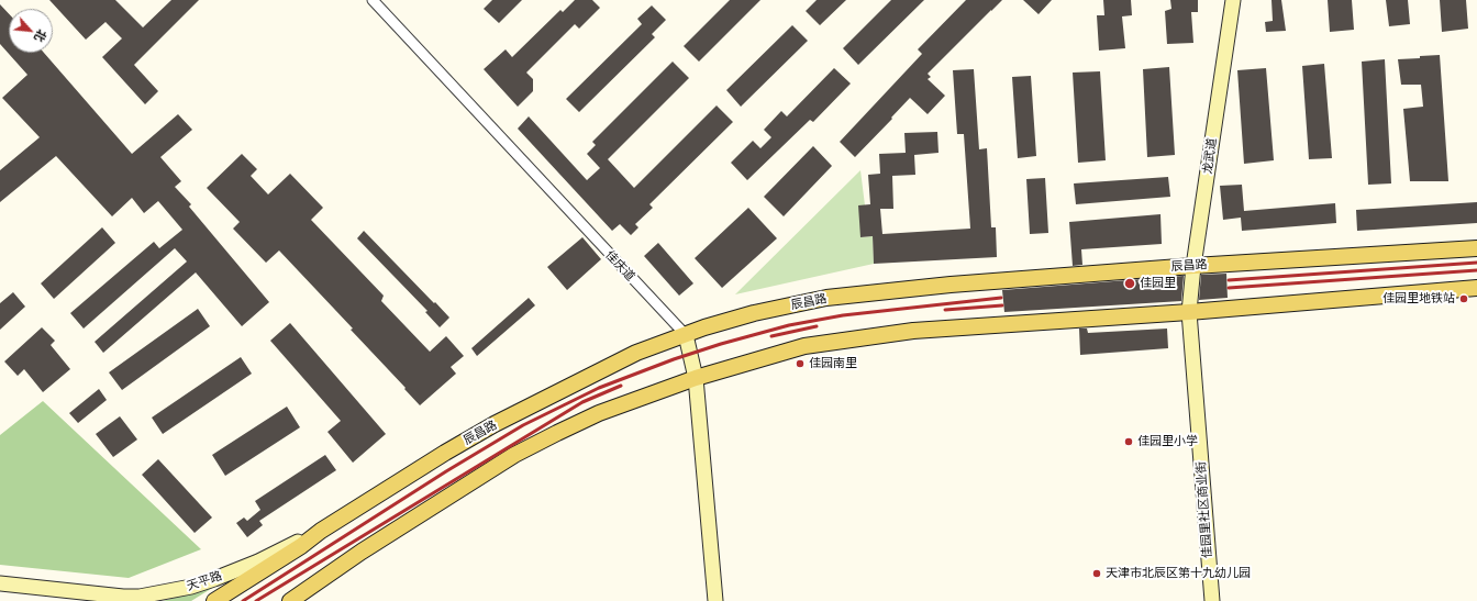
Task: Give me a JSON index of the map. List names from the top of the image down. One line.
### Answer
{"streets":{"main road":["辰昌路"],"street":["龙武道","佳庆道","佳园里社区商业街","天平路"]},"crossings":[["龙武道","辰昌路"],["龙武道","佳园里社区商业街"],["佳庆道","辰昌路"],["辰昌路","天平路"]],"places":["佳园里","佳园里地铁站","佳园南里","佳园里小学","天津市北辰区第十九幼儿园"],"north":"bottom right"}
